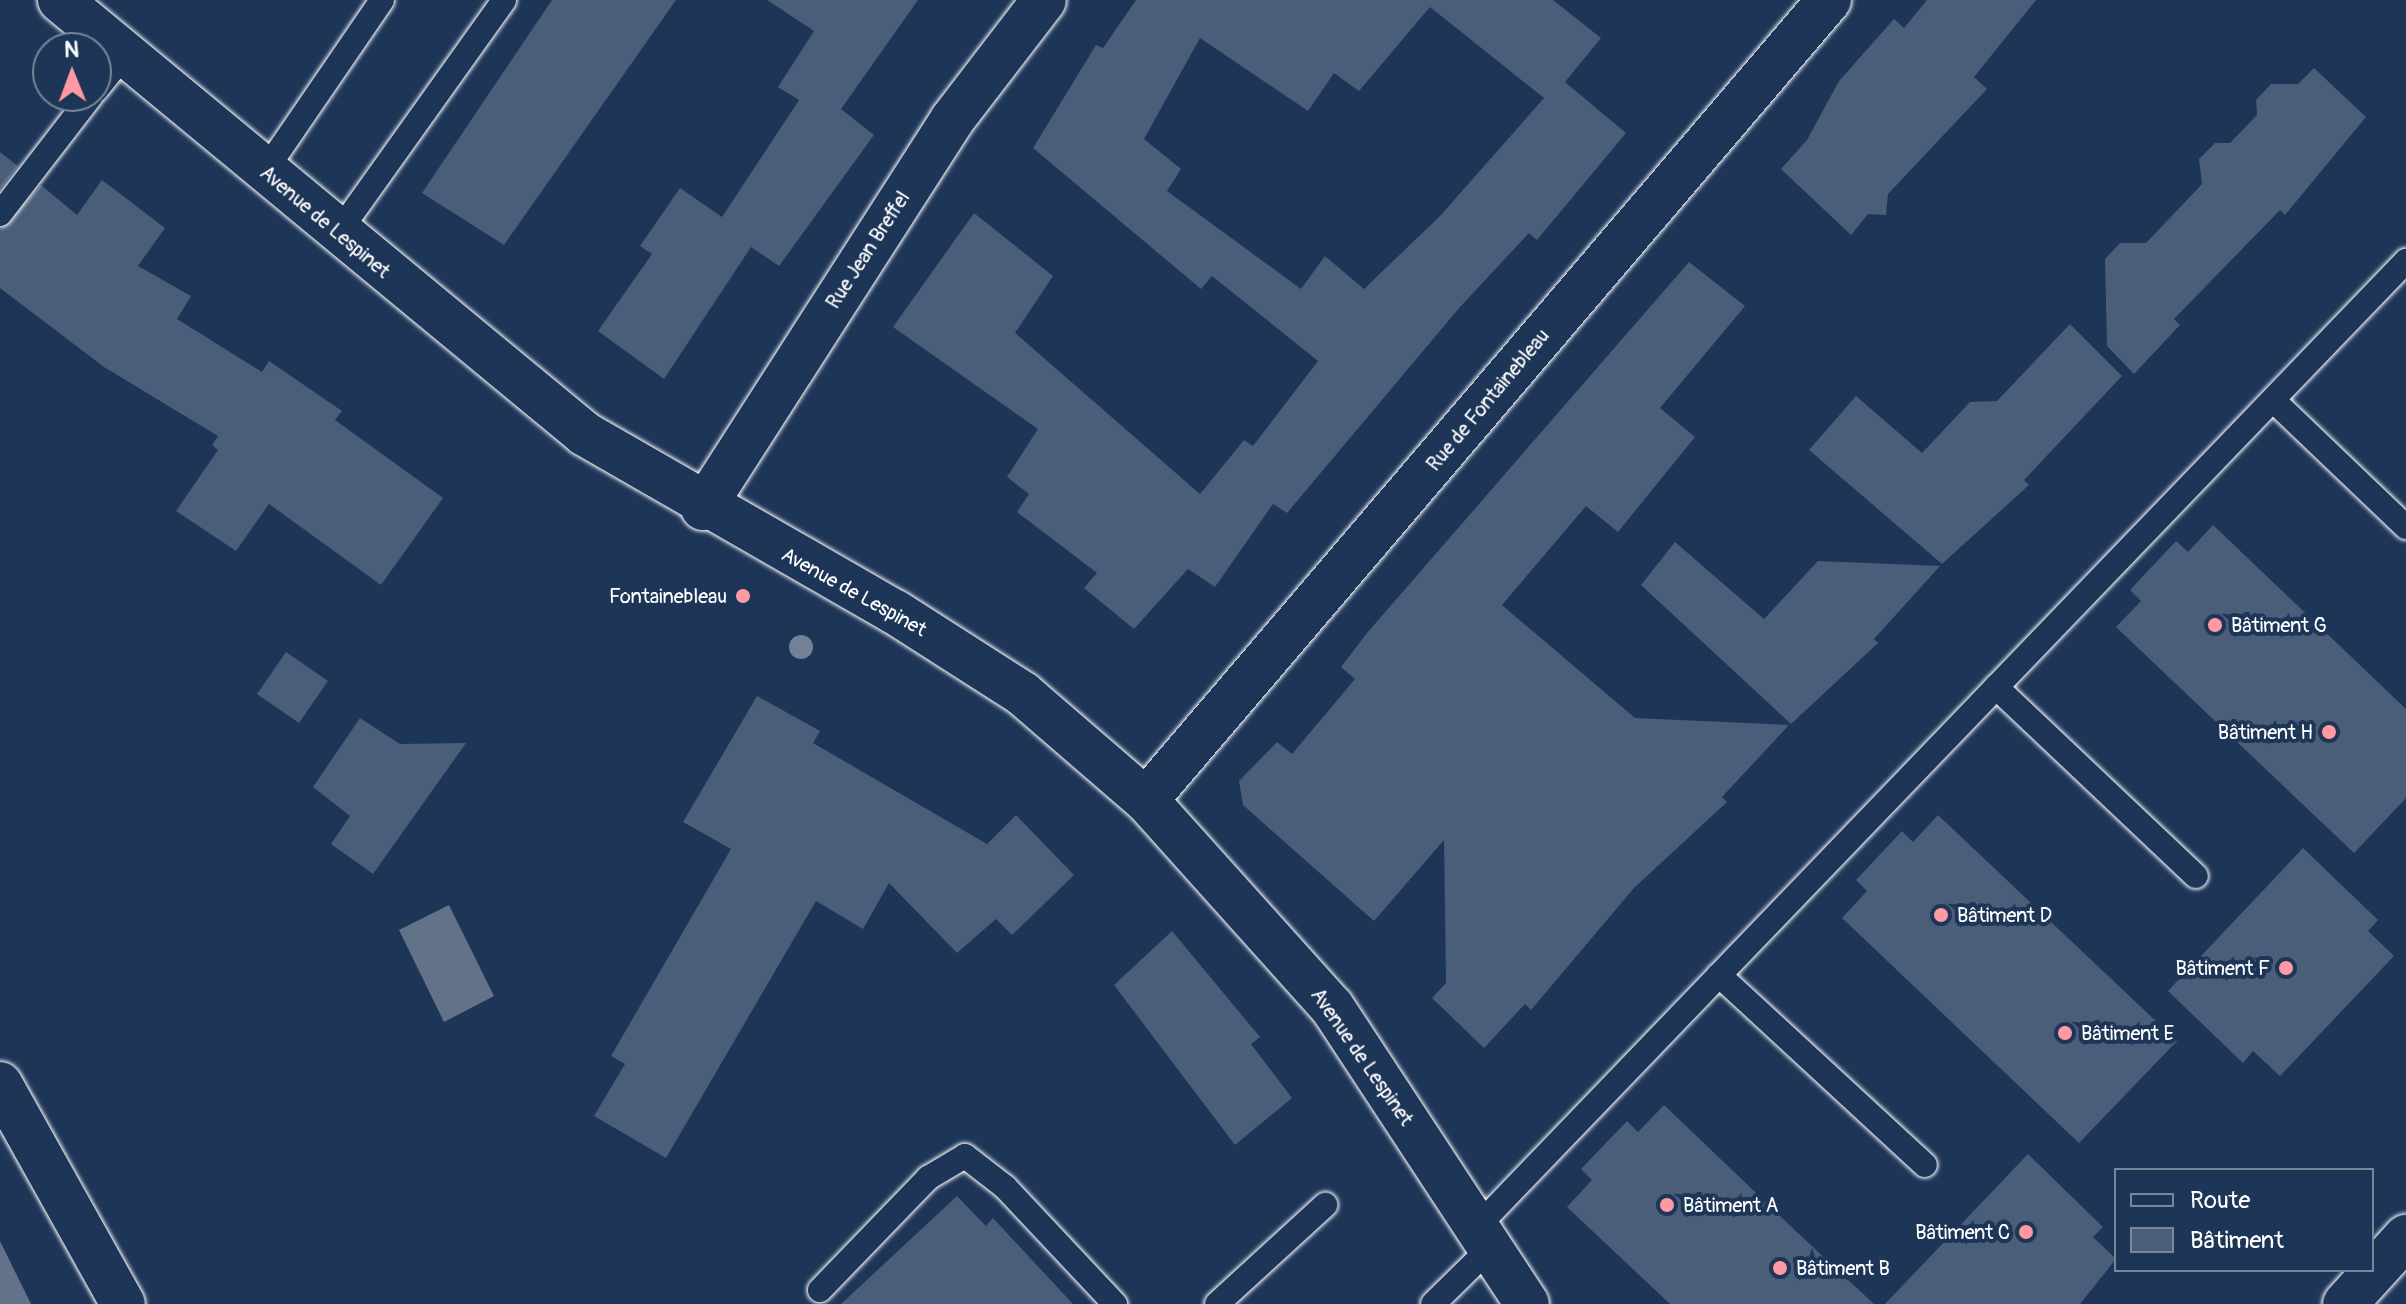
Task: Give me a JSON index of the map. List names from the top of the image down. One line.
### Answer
{"streets":{"street":["Avenue de Lespinet","Rue Jean Breffel","Rue de Fontainebleau"]},"crossings":[["Avenue de Lespinet","Rue Jean Breffel"],["Avenue de Lespinet","Rue de Fontainebleau"]],"places":["Fontainebleau","Bâtiment G","Bâtiment H","Bâtiment D","Bâtiment F","Bâtiment E","Bâtiment A","Bâtiment C","Bâtiment B"],"legend":["Route","Bâtiment"],"north":"top"}
